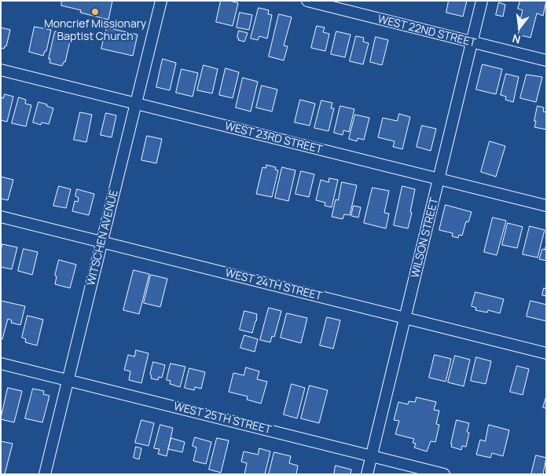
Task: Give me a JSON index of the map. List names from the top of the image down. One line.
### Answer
{"streets":{"street":["WEST 22ND STREET","WEST 23RD STREET","WITSCHEN AVENUE","WILSON STREET","WEST 24TH STREET","WEST 25TH STREET"]},"crossings":[["WEST 22ND STREET","WILSON STREET"],["WEST 23RD STREET","WITSCHEN AVENUE"],["WEST 23RD STREET","WILSON STREET"],["WITSCHEN AVENUE","WEST 24TH STREET"],["WITSCHEN AVENUE","WEST 25TH STREET"],["WILSON STREET","WEST 24TH STREET"],["WILSON STREET","WEST 25TH STREET"]],"places":["Moncrief Missionary Baptist Church"],"north":"bottom"}
